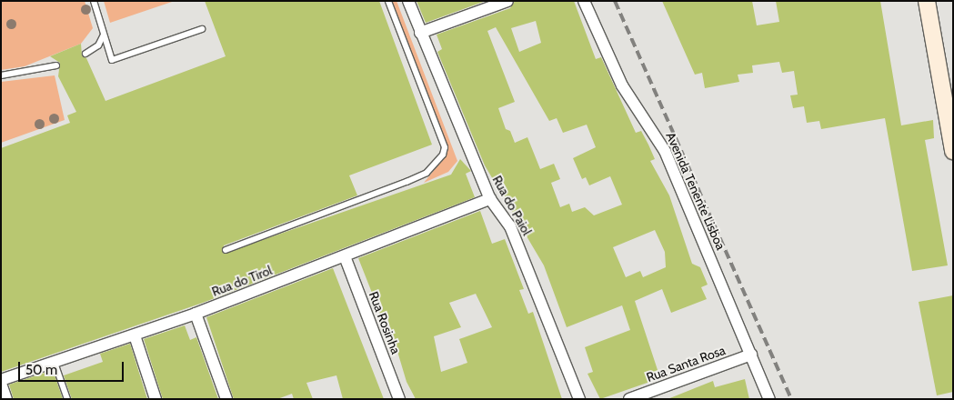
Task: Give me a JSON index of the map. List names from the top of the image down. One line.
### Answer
{"streets":{"street":["Avenida Tenente Lisboa","Rua do Paiol","Rua do Tirol","Rua Rosinha","Rua Santa Rosa"]},"crossings":[["Avenida Tenente Lisboa","Rua Santa Rosa"],["Rua do Paiol","Rua do Tirol"],["Rua do Tirol","Rua Rosinha"]],"scale_bar":"50 m"}
